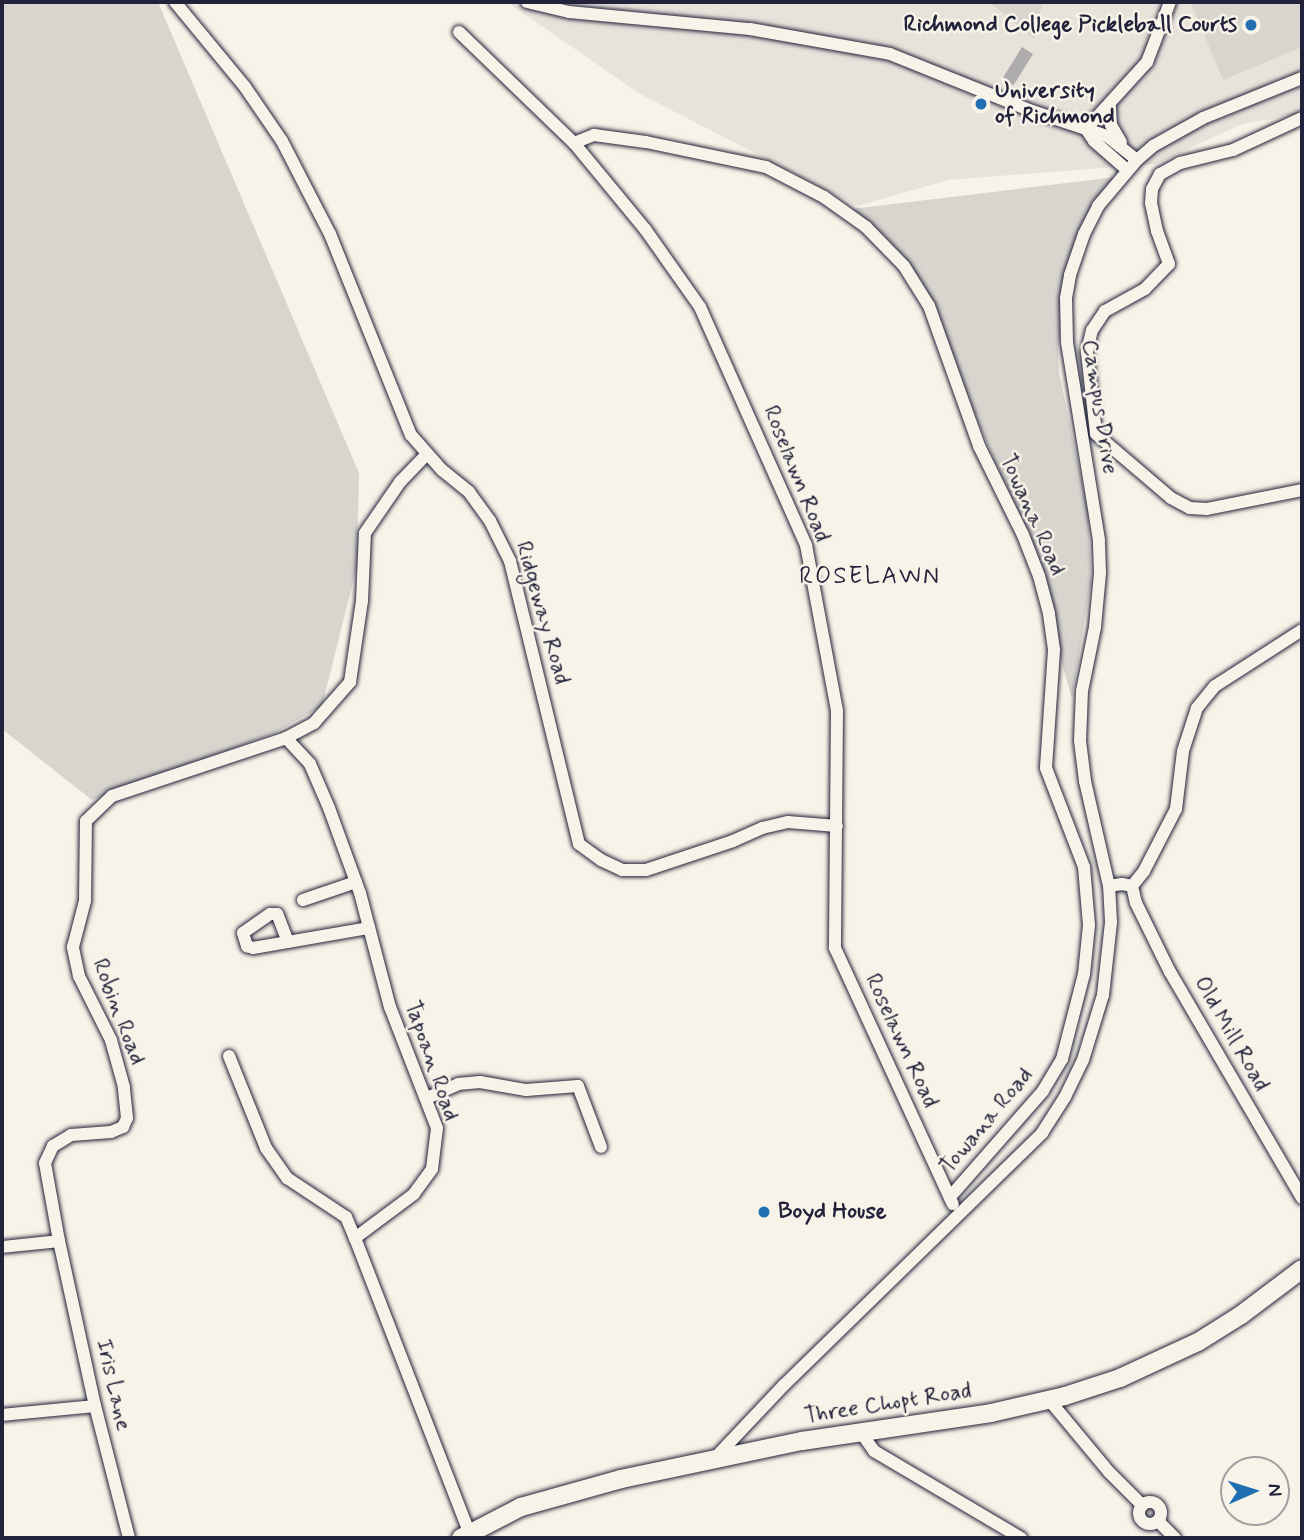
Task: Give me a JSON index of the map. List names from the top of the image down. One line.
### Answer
{"streets":{"main road":["Three Chopt Road"],"street":["Campus Drive","Roselawn Road","Towana Road","Ridgeway Road","Robin Road","Old Mill Road","Tapoan Road","Iris Lane"]},"crossings":[["Campus Drive","Towana Road"],["Roselawn Road","Towana Road"],["Roselawn Road","Ridgeway Road"],["Towana Road","Three Chopt Road"],["Robin Road","Tapoan Road"],["Robin Road","Iris Lane"]],"districts":["ROSELAWN"],"places":["Richmond College Pickleball Courts","University of Richmond","Boyd House"],"north":"right"}
